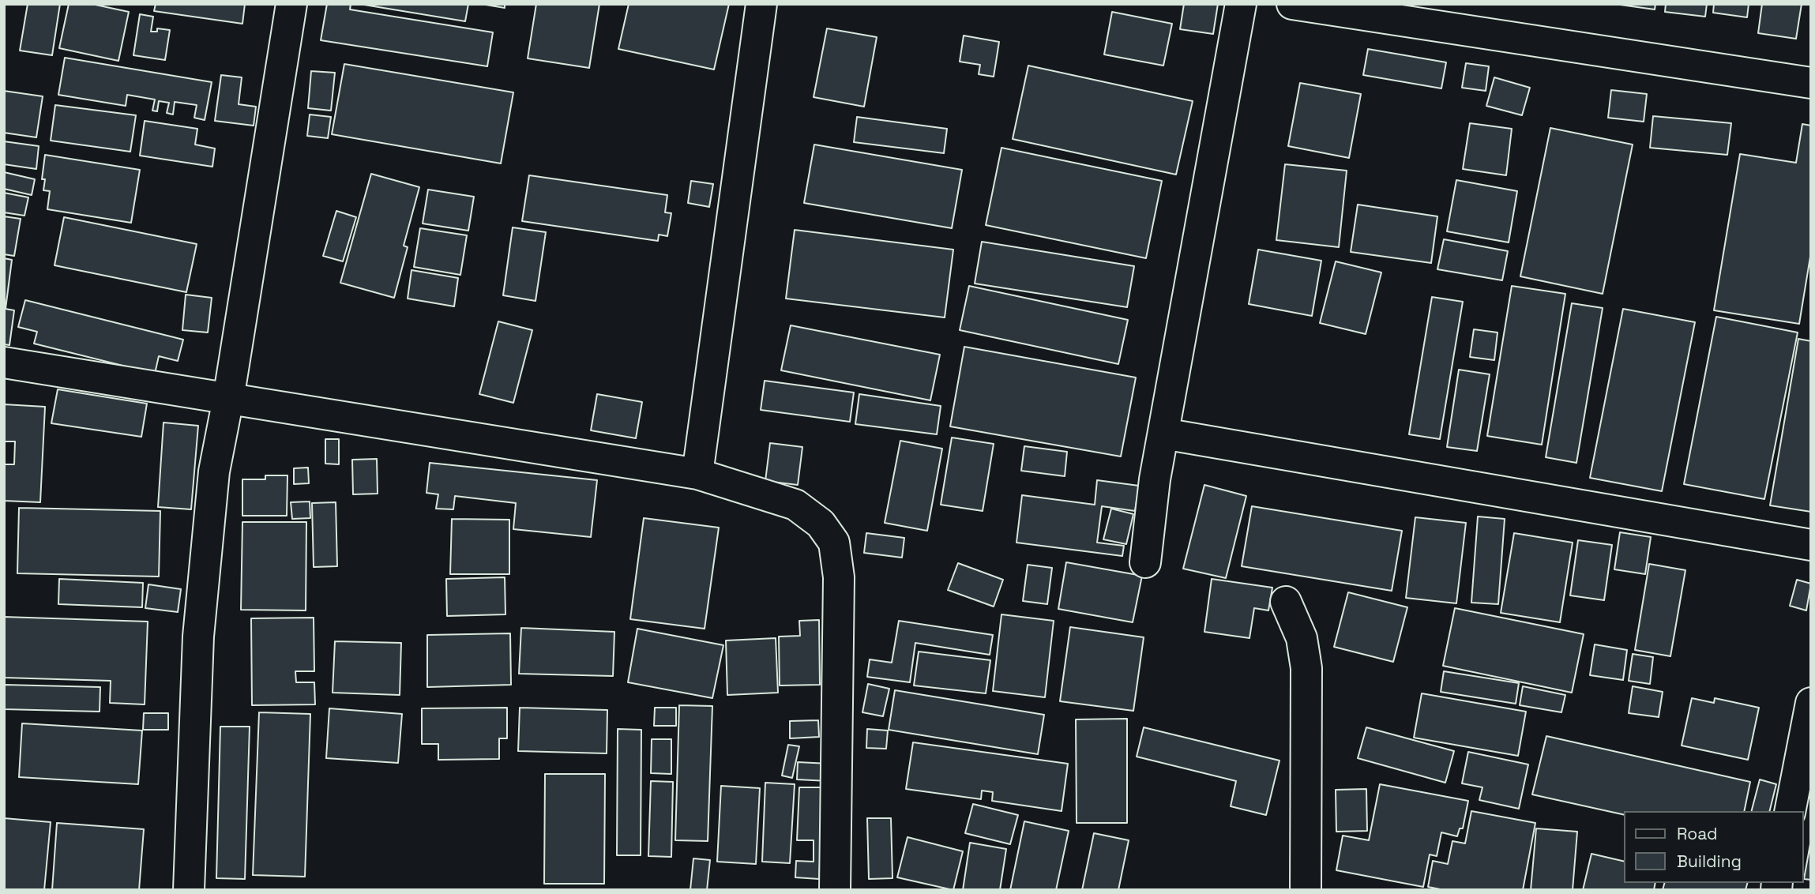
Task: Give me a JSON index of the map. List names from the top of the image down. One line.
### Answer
{"legend":["Road","Building"]}
